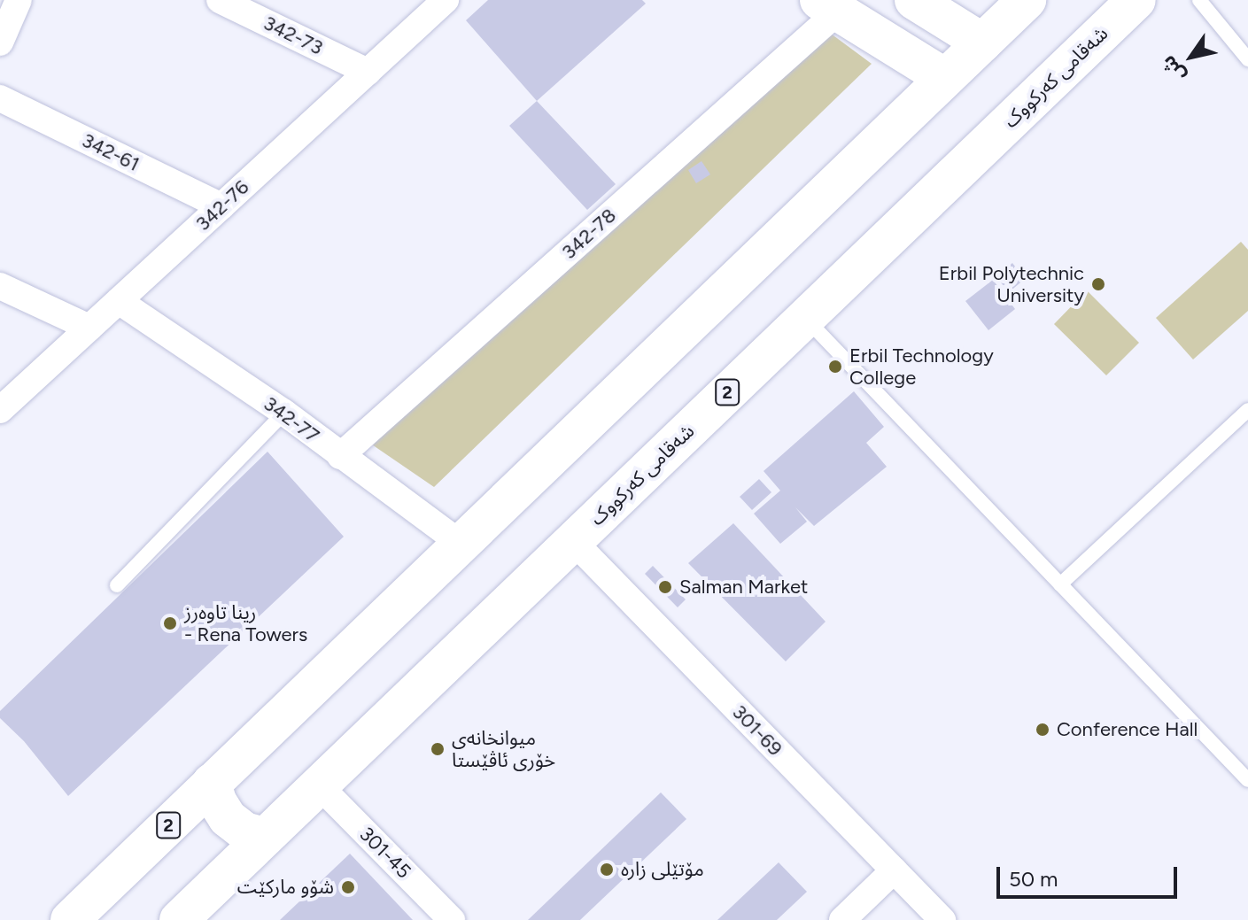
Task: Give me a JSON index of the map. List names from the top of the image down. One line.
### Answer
{"streets":{"main road":["شەقامی کەرکووک","2"],"street":["342-73","342-61","342-76","342-78","342-77","301-69","301-45"]},"crossings":[["342-73","342-76"],["شەقامی کەرکووک","301-69"],["شەقامی کەرکووک","301-45"],["342-61","342-76"],["342-76","342-77"],["342-78","342-77"],["2","342-77"]],"places":["Erbil Polytechnic University","Erbil Technology College","Salman Market","رينا تاوەرز - Rena Towers","Conference Hall","میوانخانەی خۆری ئاڤێستا","مۆتێلی زارە","شۆو مارکێت"],"scale_bar":"50 m","north":"bottom left"}
